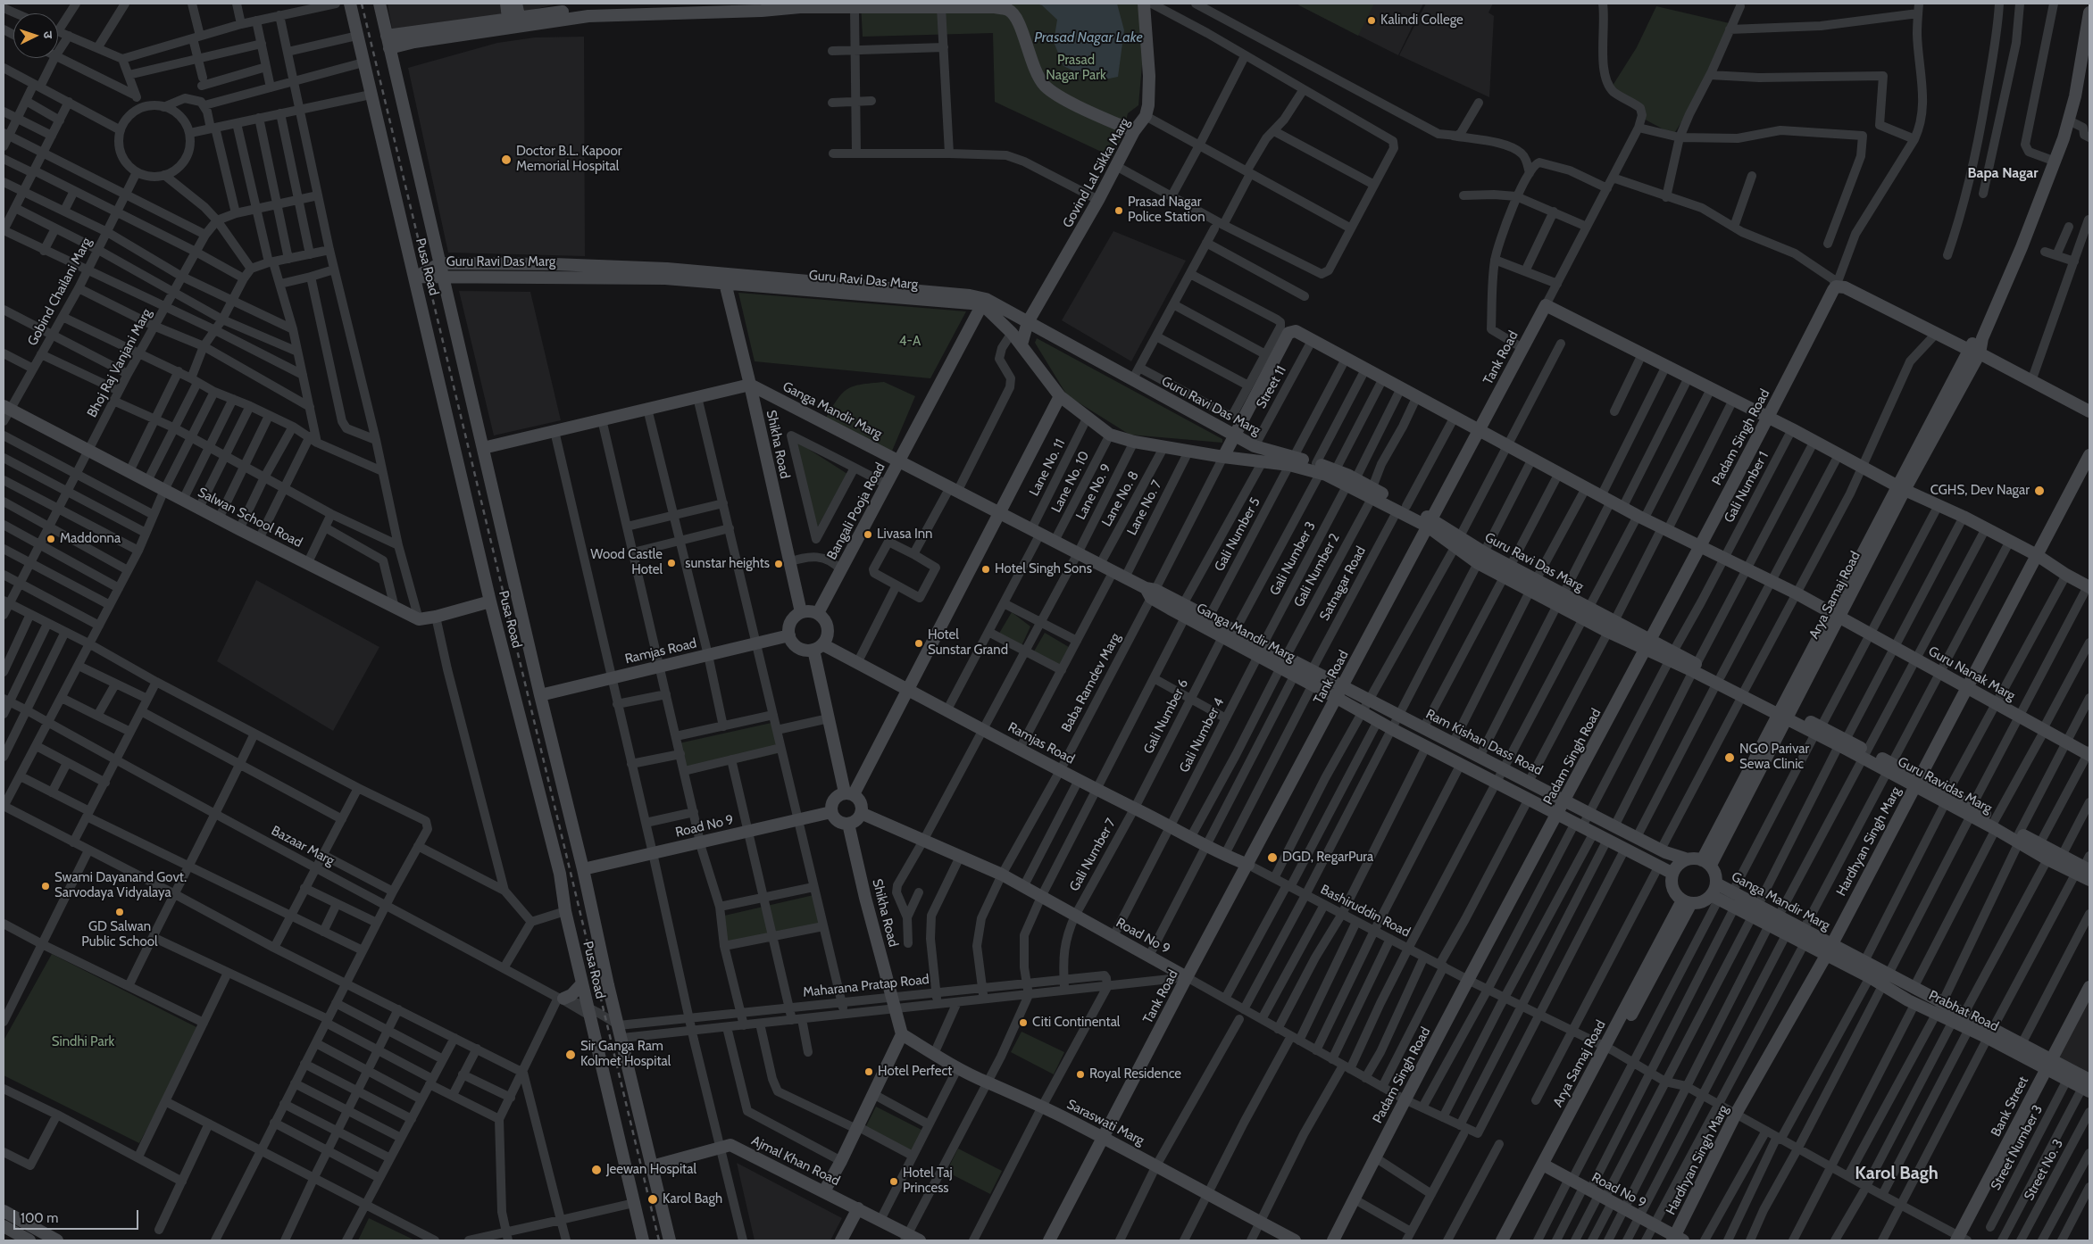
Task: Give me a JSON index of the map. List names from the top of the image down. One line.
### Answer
{"streets":{"street":["Govind Lal Sikka Marg","Guru Ravi Das Marg","Pusa Road","Gobind Chailani Marg","Tank Road","Bhoj Raj Vanjani Marg","Street 11","Ganga Mandir Marg","Padam Singh Road","Shikha Road","Lane No. 11","Lane No. 10","Gali Number 1","Lane No. 9","Lane No. 8","Lane No. 7","Bangali Pooja Road","Salwan School Road","Gali Number 5","Gali Number 3","Gali Number 2","Satnagar Road","Arya Samaj Road","Ramjas Road","Guru Nanak Marg","Baba Ramdev Marg","Gali Number 6","Gali Number 4","Ram Kishan Dass Road","Guru Ravidas Marg","Road No 9","Hardhyan Singh Marg","Bazaar Marg","Gali Number 7","Bashiruddin Road","Maharana Pratap Road","Prabhat Road","Bank Street","Saraswati Marg","Street Number 3","Ajmal Khan Road","Street No. 3"]},"crossings":[["Govind Lal Sikka Marg","Guru Ravi Das Marg"],["Guru Ravi Das Marg","Pusa Road"],["Guru Ravi Das Marg","Tank Road"],["Guru Ravi Das Marg","Street 11"],["Guru Ravi Das Marg","Padam Singh Road"],["Guru Ravi Das Marg","Shikha Road"],["Guru Ravi Das Marg","Lane No. 11"],["Guru Ravi Das Marg","Lane No. 10"],["Guru Ravi Das Marg","Gali Number 1"],["Guru Ravi Das Marg","Lane No. 9"],["Guru Ravi Das Marg","Lane No. 8"],["Guru Ravi Das Marg","Lane No. 7"],["Guru Ravi Das Marg","Bangali Pooja Road"],["Guru Ravi Das Marg","Gali Number 5"],["Guru Ravi Das Marg","Gali Number 3"],["Guru Ravi Das Marg","Gali Number 2"],["Guru Ravi Das Marg","Satnagar Road"],["Guru Ravi Das Marg","Arya Samaj Road"],["Guru Ravi Das Marg","Guru Nanak Marg"],["Guru Ravi Das Marg","Baba Ramdev Marg"],["Guru Ravi Das Marg","Guru Ravidas Marg"],["Pusa Road","Ramjas Road"],["Pusa Road","Road No 9"],["Pusa Road","Bazaar Marg"],["Pusa Road","Maharana Pratap Road"],["Pusa Road","Ajmal Khan Road"],["Gobind Chailani Marg","Salwan School Road"],["Tank Road","Ganga Mandir Marg"],["Tank Road","Ramjas Road"],["Tank Road","Guru Nanak Marg"],["Tank Road","Ram Kishan Dass Road"],["Tank Road","Road No 9"],["Tank Road","Bashiruddin Road"],["Tank Road","Maharana Pratap Road"],["Tank Road","Saraswati Marg"],["Bhoj Raj Vanjani Marg","Salwan School Road"],["Street 11","Guru Nanak Marg"],["Ganga Mandir Marg","Shikha Road"],["Ganga Mandir Marg","Lane No. 11"],["Ganga Mandir Marg","Lane No. 10"],["Ganga Mandir Marg","Lane No. 9"],["Ganga Mandir Marg","Lane No. 8"],["Ganga Mandir Marg","Lane No. 7"],["Ganga Mandir Marg","Bangali Pooja Road"],["Ganga Mandir Marg","Gali Number 5"],["Ganga Mandir Marg","Gali Number 3"],["Ganga Mandir Marg","Gali Number 2"],["Ganga Mandir Marg","Satnagar Road"],["Ganga Mandir Marg","Arya Samaj Road"],["Ganga Mandir Marg","Baba Ramdev Marg"],["Ganga Mandir Marg","Gali Number 6"],["Ganga Mandir Marg","Gali Number 4"],["Ganga Mandir Marg","Ram Kishan Dass Road"],["Ganga Mandir Marg","Hardhyan Singh Marg"],["Ganga Mandir Marg","Prabhat Road"],["Padam Singh Road","Guru Nanak Marg"],["Padam Singh Road","Ram Kishan Dass Road"],["Padam Singh Road","Road No 9"],["Padam Singh Road","Bashiruddin Road"],["Shikha Road","Bangali Pooja Road"],["Shikha Road","Ramjas Road"],["Shikha Road","Road No 9"],["Shikha Road","Maharana Pratap Road"],["Lane No. 11","Ramjas Road"],["Gali Number 1","Guru Nanak Marg"],["Gali Number 1","Ram Kishan Dass Road"],["Gali Number 1","Road No 9"],["Gali Number 1","Bashiruddin Road"],["Lane No. 9","Ramjas Road"],["Lane No. 9","Road No 9"],["Bangali Pooja Road","Ramjas Road"],["Gali Number 5","Guru Nanak Marg"],["Gali Number 3","Guru Nanak Marg"],["Gali Number 3","Gali Number 4"],["Gali Number 2","Ramjas Road"],["Gali Number 2","Guru Nanak Marg"],["Satnagar Road","Guru Nanak Marg"],["Arya Samaj Road","Guru Nanak Marg"],["Arya Samaj Road","Ram Kishan Dass Road"],["Arya Samaj Road","Guru Ravidas Marg"],["Ramjas Road","Baba Ramdev Marg"],["Ramjas Road","Gali Number 6"],["Ramjas Road","Gali Number 4"],["Ramjas Road","Gali Number 7"],["Ramjas Road","Bashiruddin Road"],["Guru Nanak Marg","Hardhyan Singh Marg"],["Baba Ramdev Marg","Road No 9"],["Baba Ramdev Marg","Maharana Pratap Road"],["Gali Number 6","Gali Number 7"],["Gali Number 4","Road No 9"],["Guru Ravidas Marg","Hardhyan Singh Marg"],["Road No 9","Hardhyan Singh Marg"],["Road No 9","Gali Number 7"],["Road No 9","Bashiruddin Road"],["Road No 9","Maharana Pratap Road"],["Hardhyan Singh Marg","Bashiruddin Road"],["Hardhyan Singh Marg","Prabhat Road"],["Bazaar Marg","Maharana Pratap Road"],["Gali Number 7","Maharana Pratap Road"],["Bashiruddin Road","Bank Street"],["Prabhat Road","Bank Street"],["Prabhat Road","Street Number 3"]],"districts":["Bapa Nagar","Karol Bagh"],"water":["Prasad Nagar Lake"],"parks":["Prasad Nagar Park","4-A","Sindhi Park"],"places":["Kalindi College","Doctor B.L. Kapoor Memorial Hospital","Prasad Nagar Police Station","CGHS, Dev Nagar","Livasa Inn","Maddonna","Wood Castle Hotel","sunstar heights","Hotel Singh Sons","Hotel Sunstar Grand","NGO Parivar Sewa Clinic","DGD, RegarPura","Swami Dayanand Govt. Sarvodaya Vidyalaya","GD Salwan Public School","Citi Continental","Sir Ganga Ram Kolmet Hospital","Hotel Perfect","Royal Residence","Jeewan Hospital","Hotel Taj Princess","Karol Bagh"],"scale_bar":"100 m","north":"right"}
